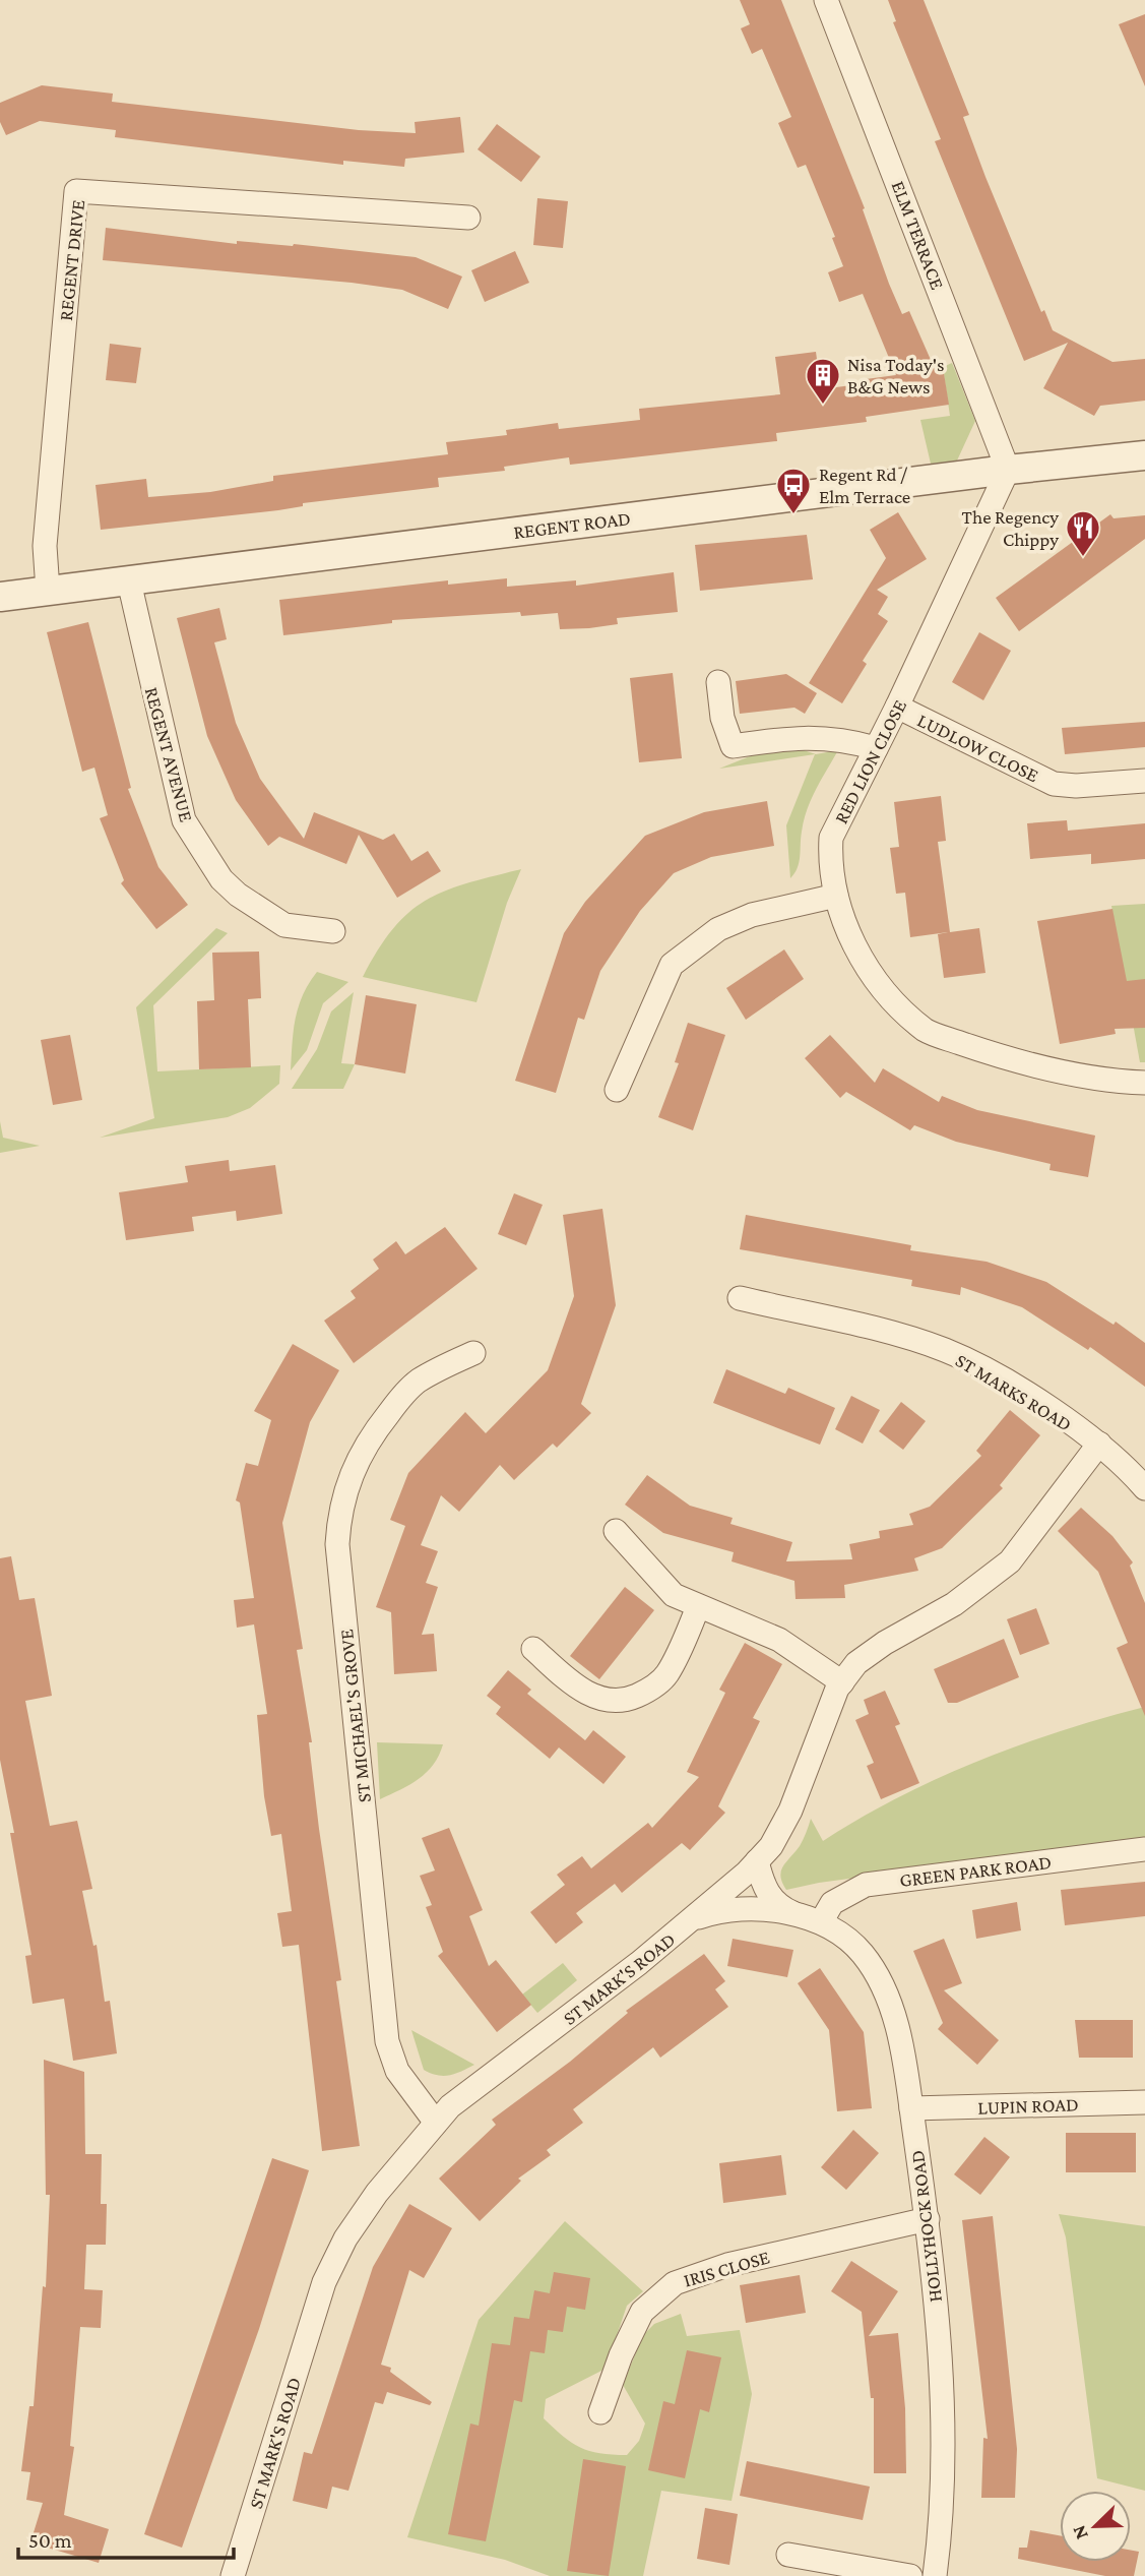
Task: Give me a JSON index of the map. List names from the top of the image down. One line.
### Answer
{"streets":{"street":["ELM TERRACE","REGENT DRIVE","REGENT ROAD","LUDLOW CLOSE","REGENT AVENUE","RED LION CLOSE","ST MARKS ROAD","ST MICHAEL'S GROVE","GREEN PARK ROAD","ST MARK'S ROAD","LUPIN ROAD","HOLLYHOCK ROAD","IRIS CLOSE"]},"crossings":[["ELM TERRACE","REGENT ROAD"],["ELM TERRACE","RED LION CLOSE"],["REGENT DRIVE","REGENT ROAD"],["REGENT ROAD","REGENT AVENUE"],["REGENT ROAD","RED LION CLOSE"],["LUDLOW CLOSE","RED LION CLOSE"],["ST MARKS ROAD","ST MARK'S ROAD"],["ST MICHAEL'S GROVE","ST MARK'S ROAD"],["GREEN PARK ROAD","HOLLYHOCK ROAD"],["ST MARK'S ROAD","HOLLYHOCK ROAD"],["LUPIN ROAD","HOLLYHOCK ROAD"],["HOLLYHOCK ROAD","IRIS CLOSE"]],"places":{"building":["Nisa Today's B&G News"],"bus stop":["Regent Rd / Elm Terrace"],"restaurant":["The Regency Chippy"]},"scale_bar":"50 m","north":"bottom left"}
